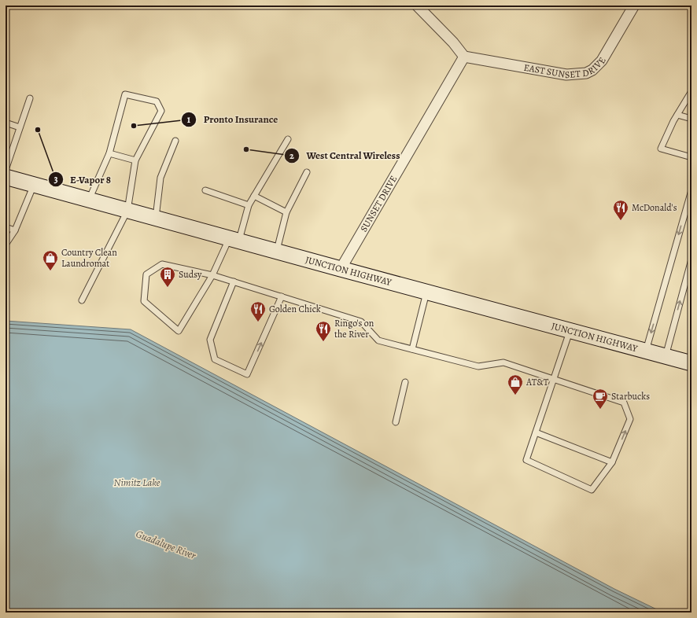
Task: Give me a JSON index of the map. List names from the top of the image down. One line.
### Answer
{"streets":{"main road":["JUNCTION HIGHWAY"],"street":["EAST SUNSET DRIVE","SUNSET DRIVE"]},"crossings":[["EAST SUNSET DRIVE","SUNSET DRIVE"],["SUNSET DRIVE","JUNCTION HIGHWAY"]],"water":["Nimitz Lake","Guadalupe River"],"places":{"other":["Pronto Insurance","E-Vapor 8","West Central Wireless"],"restaurant":["McDonald's","Golden Chick","Ringo's on the River"],"shop":["Country Clean Laundromat","AT&T"],"building":["Sudsy"],"cafe":["Starbucks"]}}
